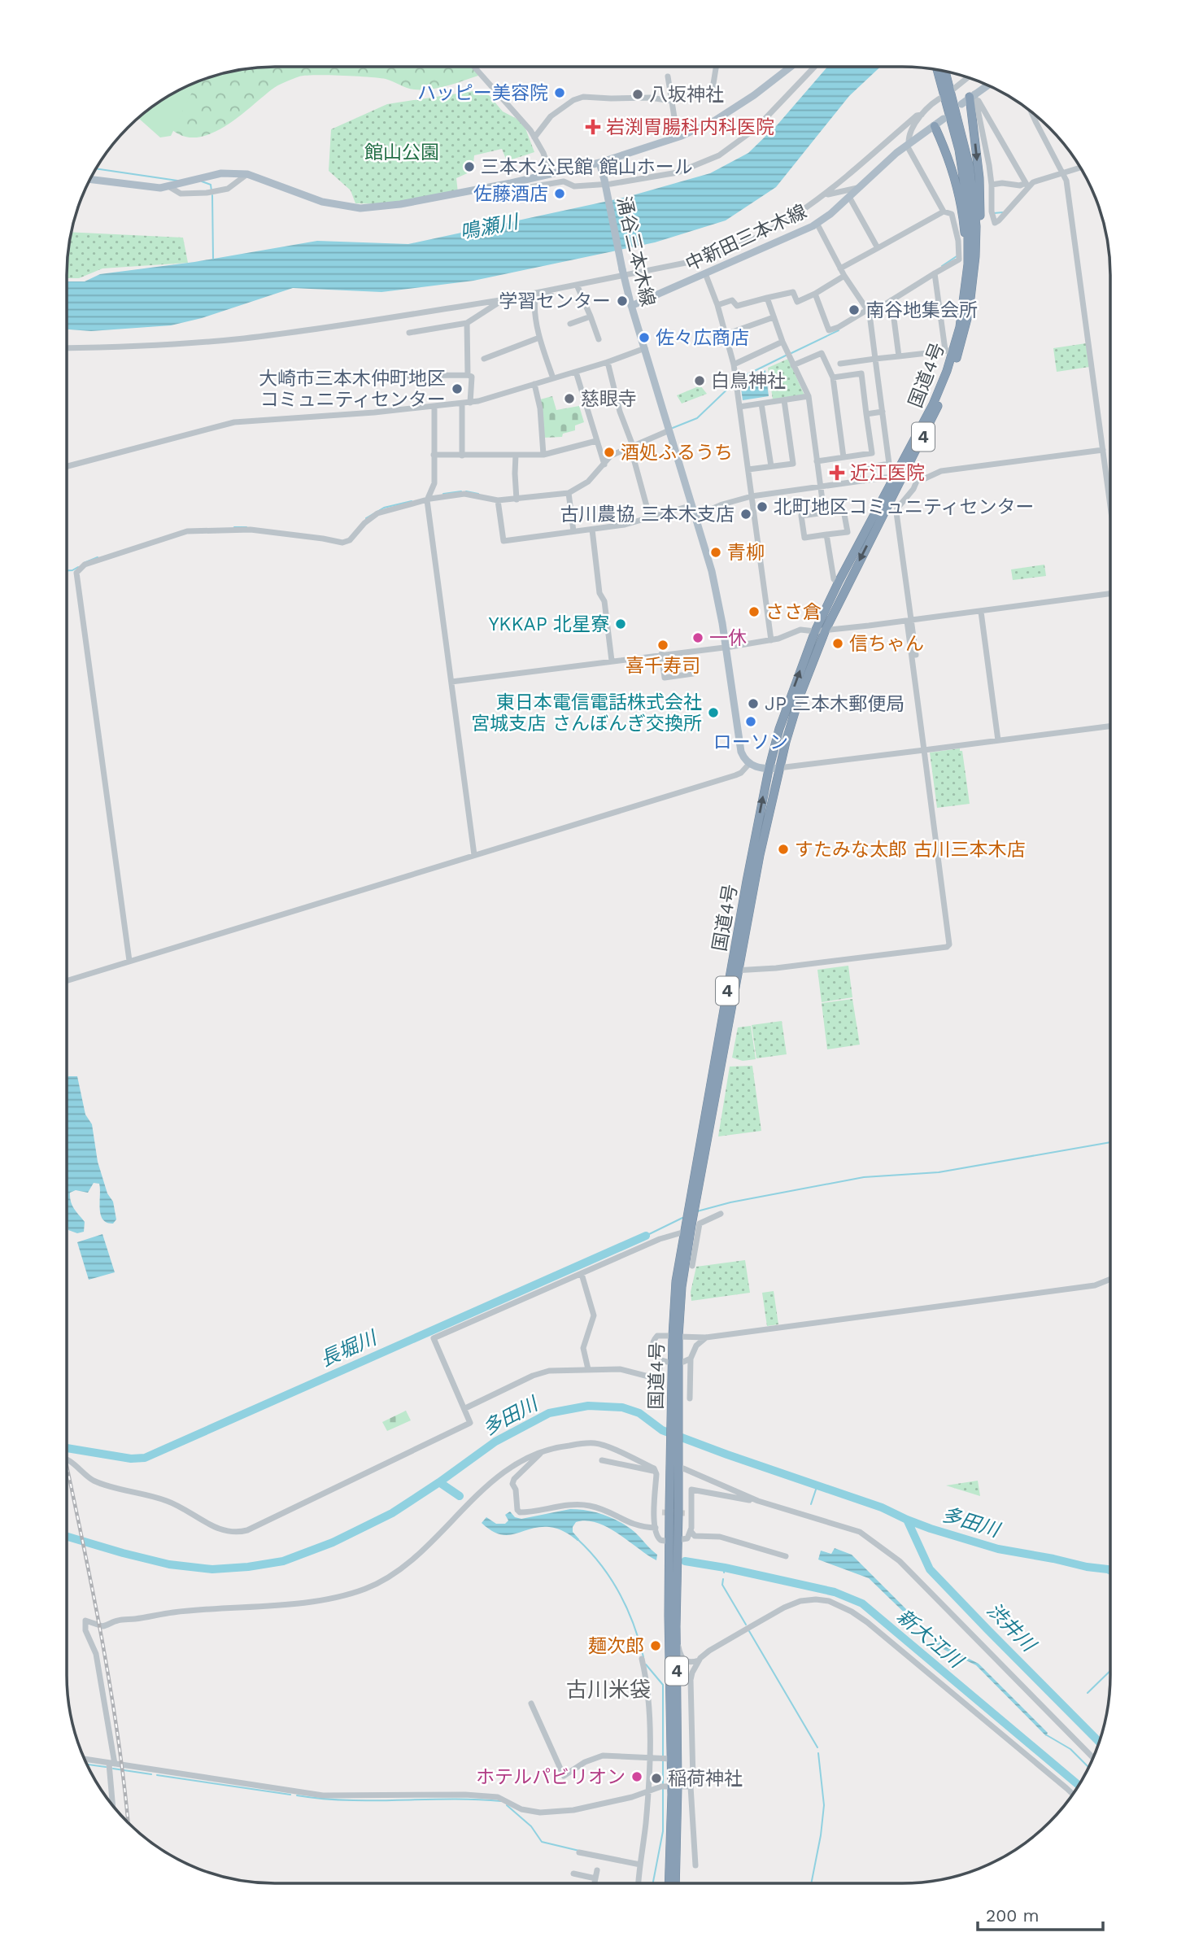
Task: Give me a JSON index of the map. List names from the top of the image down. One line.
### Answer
{"streets":{"highway":["国道4号","4"],"main road":["中新田三本木線","涌谷三本木線"]},"crossings":[["中新田三本木線","涌谷三本木線"]],"districts":["古川米袋"],"water":["鳴瀬川","長堀川","多田川","渋井川","新大江川"],"parks":["館山公園"],"places":{"other":["ハッピー美容院","八坂神社","三本木公民館 館山ホール","佐藤酒店","学習センター","南谷地集会所","佐々広商店","白鳥神社","大崎市三本木仲町地区 コミュニティセンター","慈眼寺","酒処ふるうち","北町地区コミュニティセンター","古川農協 三本木支店","青柳","ささ倉","YKKAP 北星寮","一休","信ちゃん","喜千寿司","JP 三本木郵便局","東日本電信電話株式会社 宮城支店 さんぼんぎ交換所","ローソン","すたみな太郎 古川三本木店","麺次郎","ホテルパビリオン","稲荷神社"],"health":["岩渕胃腸科内科医院","近江医院"]},"scale_bar":"200 m"}
